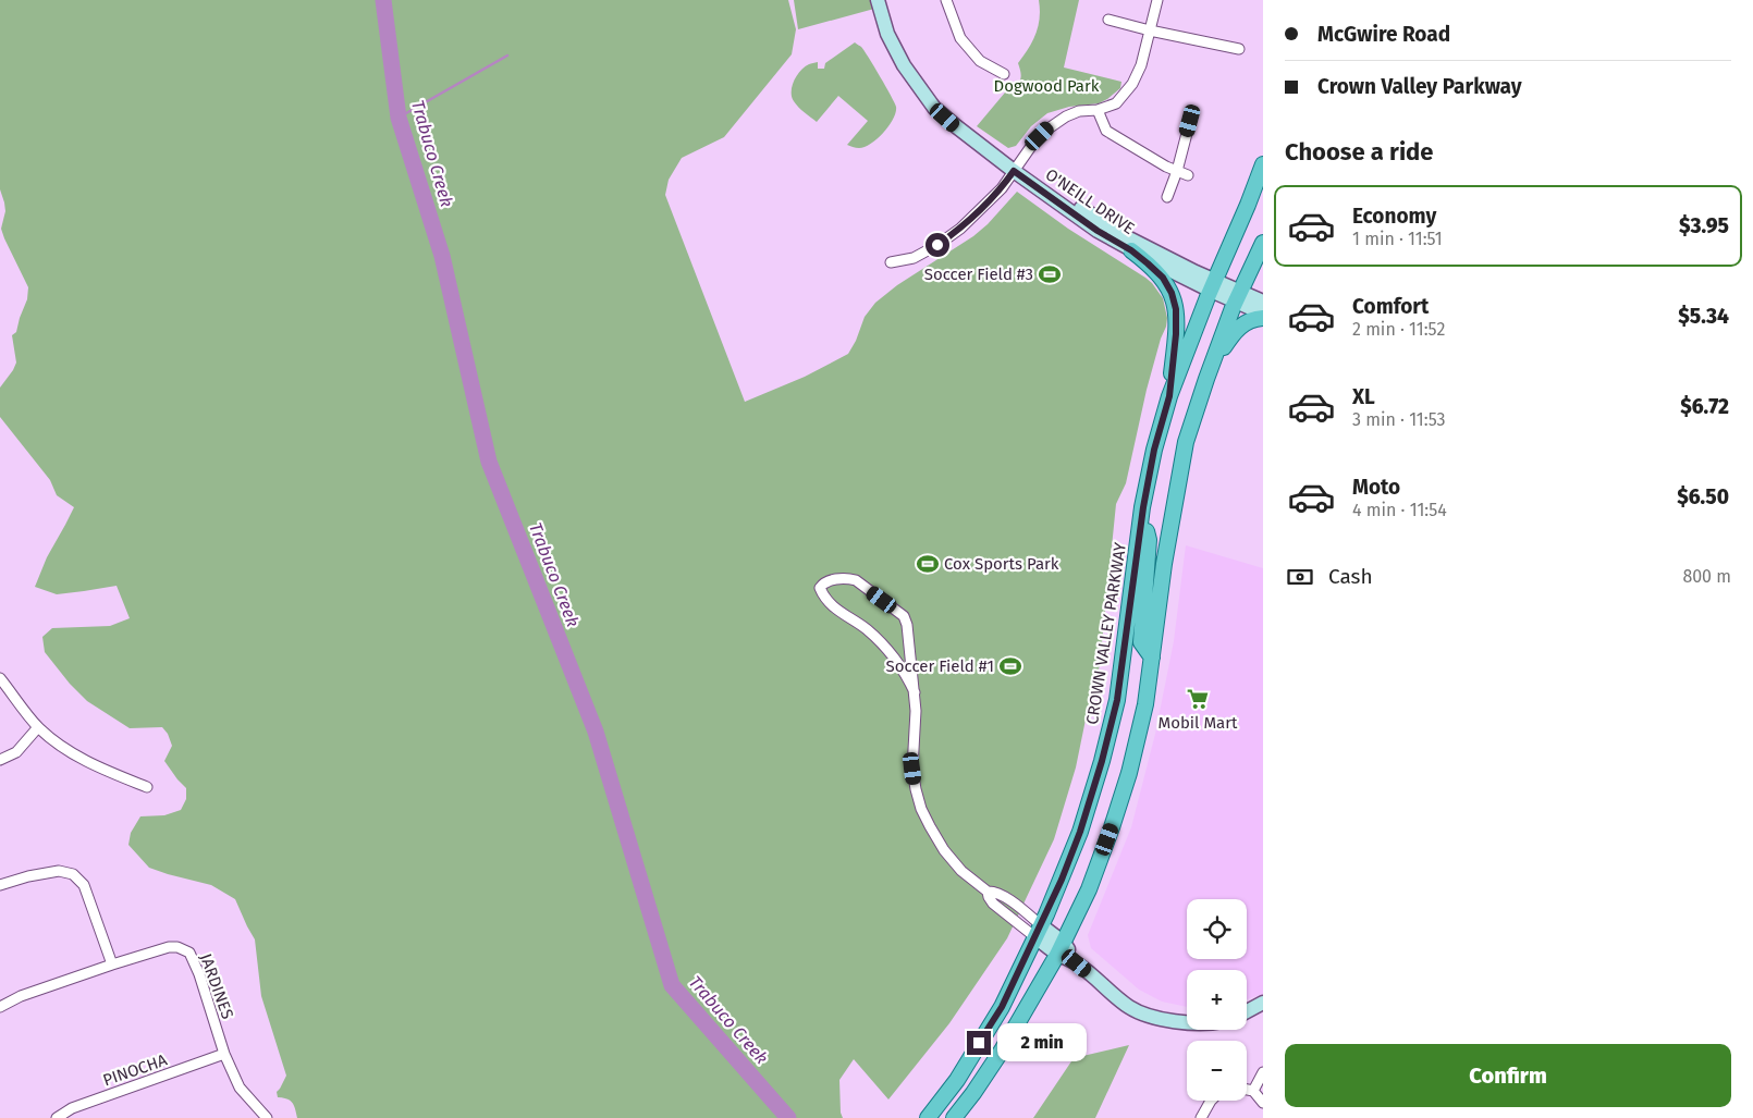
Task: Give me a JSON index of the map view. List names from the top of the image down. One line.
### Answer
{"streets":{"main road":["O'NEILL DRIVE","CROWN VALLEY PARKWAY"],"street":["JARDINES","PINOCHA"]},"crossings":[["O'NEILL DRIVE","CROWN VALLEY PARKWAY"],["JARDINES","PINOCHA"]],"water":["Trabuco Creek"],"parks":["Dogwood Park"],"places":{"sports":["Soccer Field #3","Cox Sports Park","Soccer Field #1"],"supermarket":["Mobil Mart"]},"page":{"banner":["McGwire Road","Crown Valley Parkway"],"heading":"Choose a ride","list":[{"name":"Economy","note":"1 min · 11:51","value":"$3.95"},{"name":"Comfort","note":"2 min · 11:52","value":"$5.34"},{"name":"XL","note":"3 min · 11:53","value":"$6.72"},{"name":"Moto","note":"4 min · 11:54","value":"$6.50"}],"pay":["Cash","800 m"],"map_buttons":["+","−"],"bubble":"2 min","buttons":"Confirm"}}
